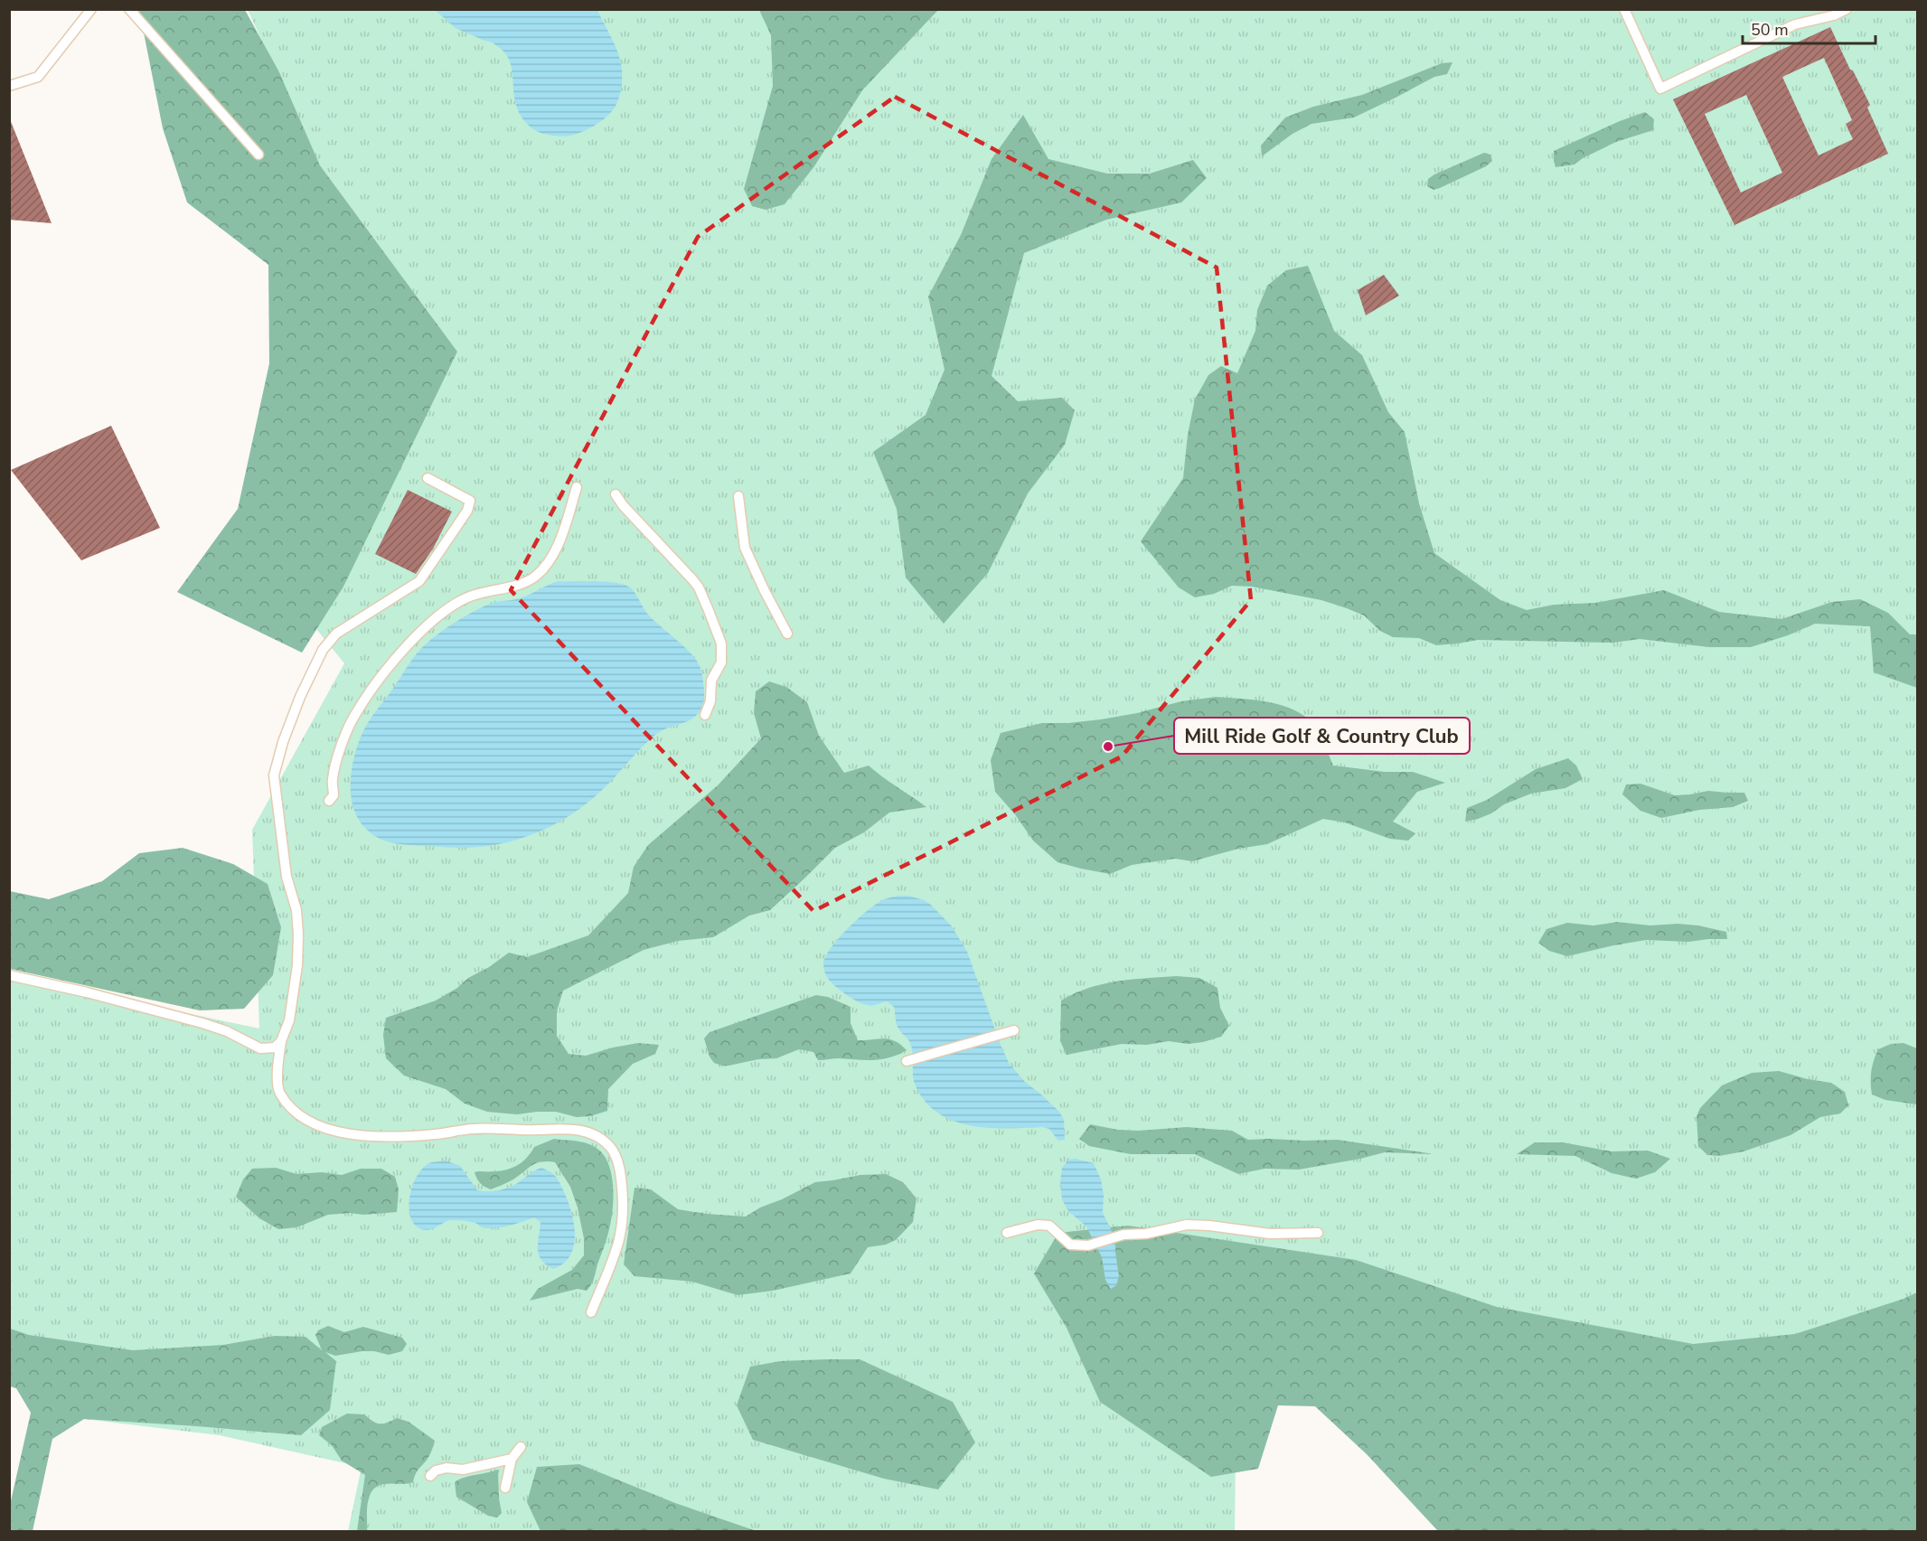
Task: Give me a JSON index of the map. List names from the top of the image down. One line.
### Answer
{"places":["Mill Ride Golf & Country Club"],"scale_bar":"50 m"}
